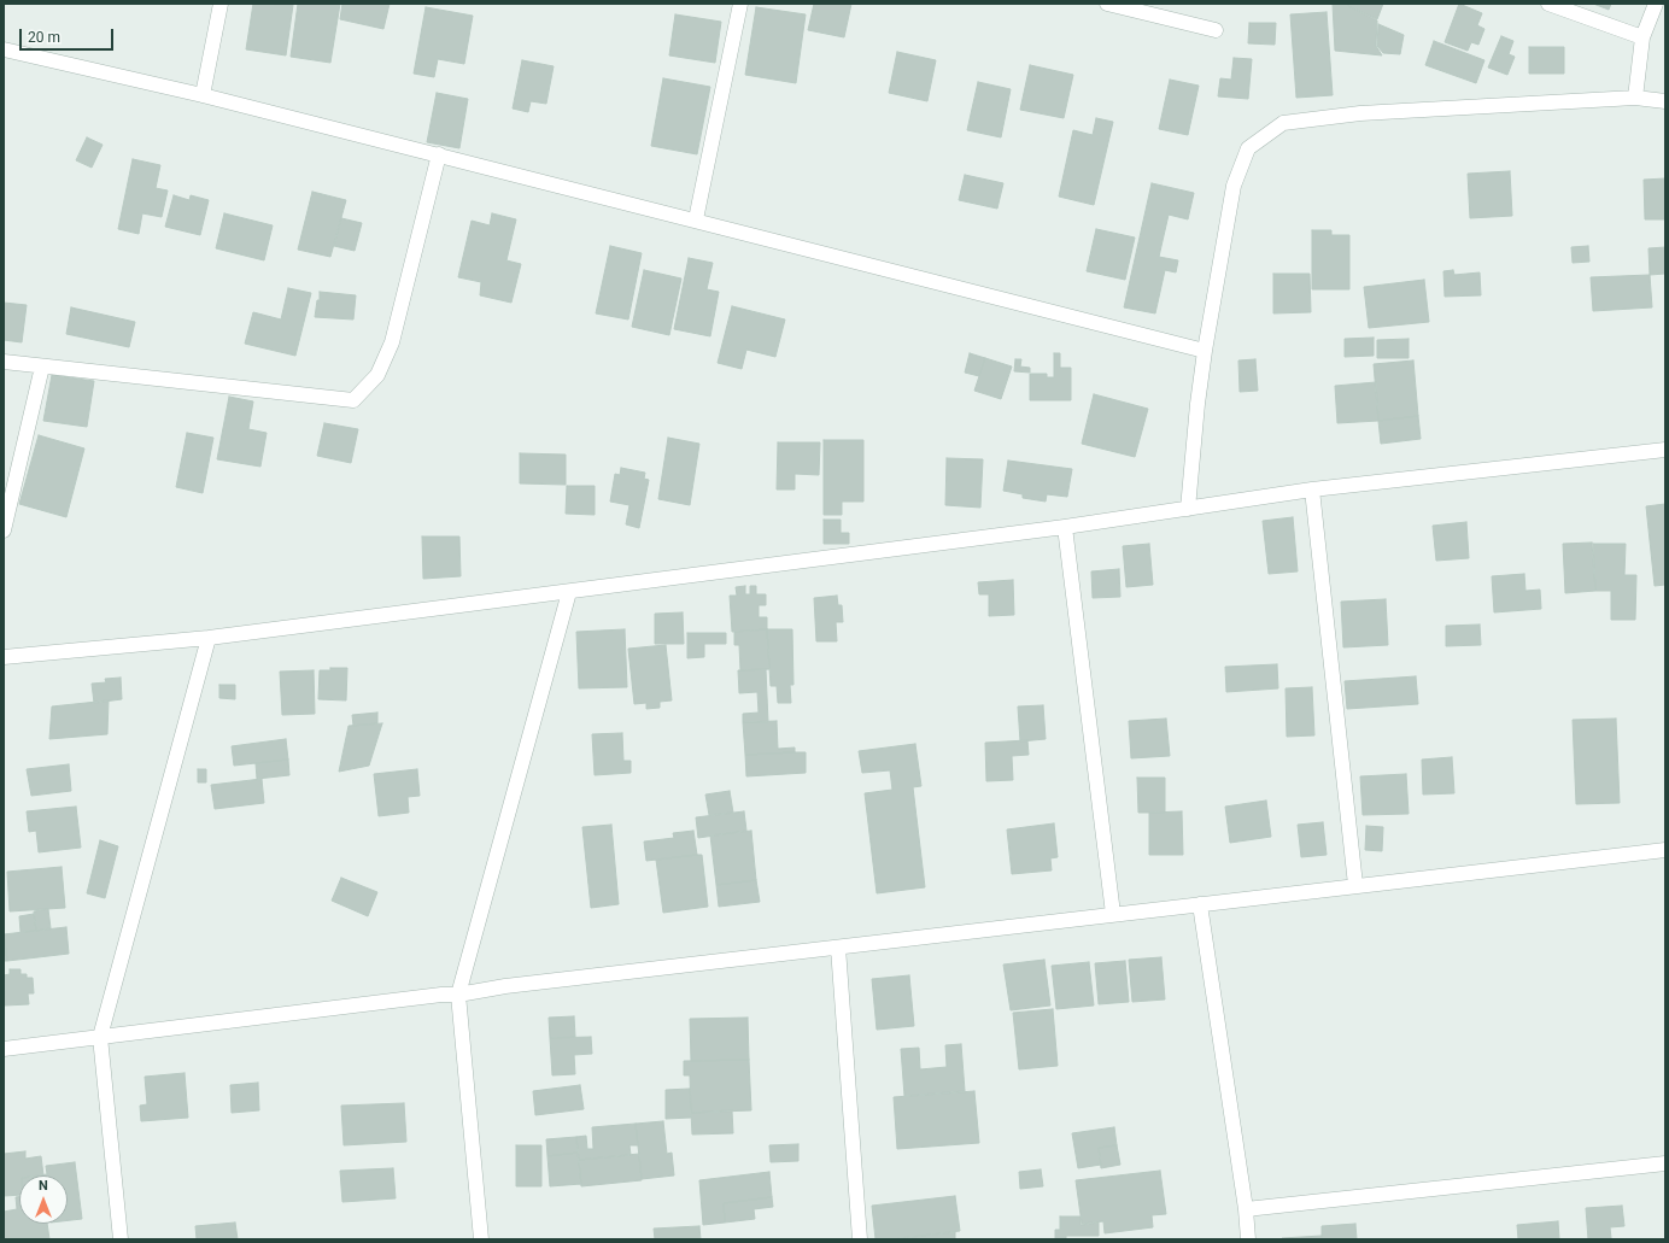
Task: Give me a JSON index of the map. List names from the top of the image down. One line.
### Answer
{"scale_bar":"20 m","north":"top"}
